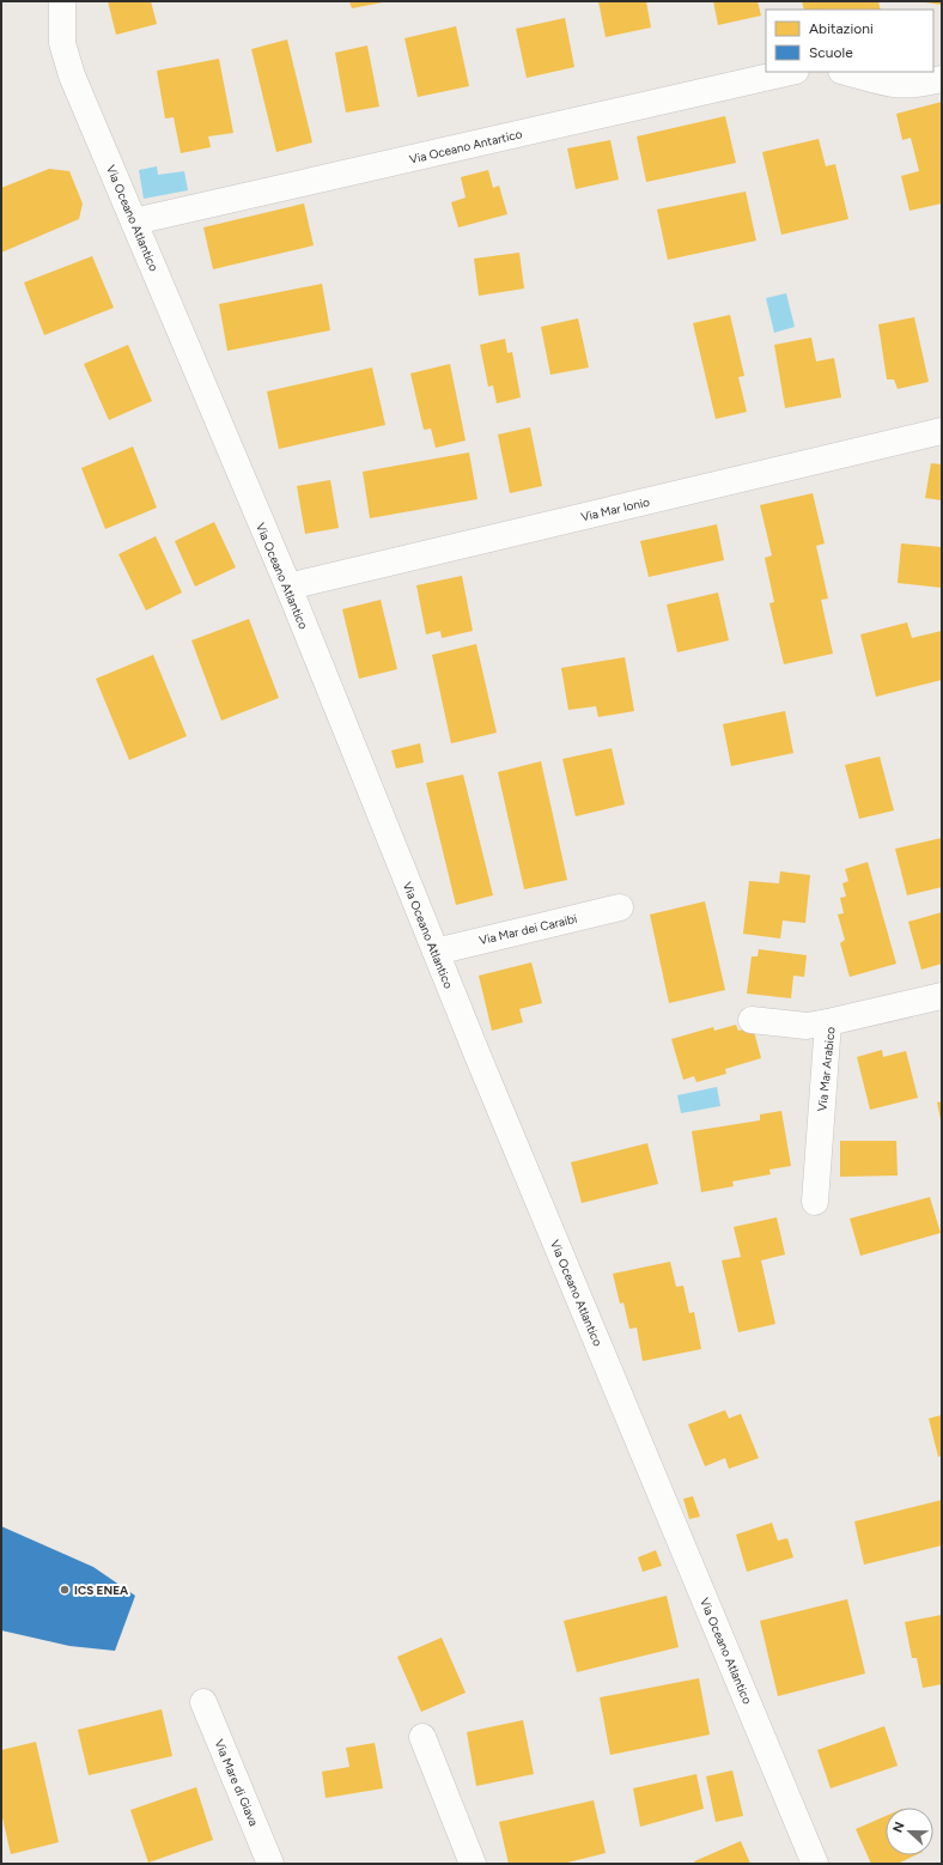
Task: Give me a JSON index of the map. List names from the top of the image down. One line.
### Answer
{"streets":{"street":["Via Oceano Antartico","Via Oceano Atlantico","Via Mar Ionio","Via Mar dei Caraibi","Via Mar Arabico","Via Mare di Giava"]},"crossings":[["Via Oceano Antartico","Via Oceano Atlantico"],["Via Oceano Atlantico","Via Mar Ionio"],["Via Oceano Atlantico","Via Mar dei Caraibi"]],"places":["ICS ENEA"],"legend":["Abitazioni","Scuole"],"north":"left"}
